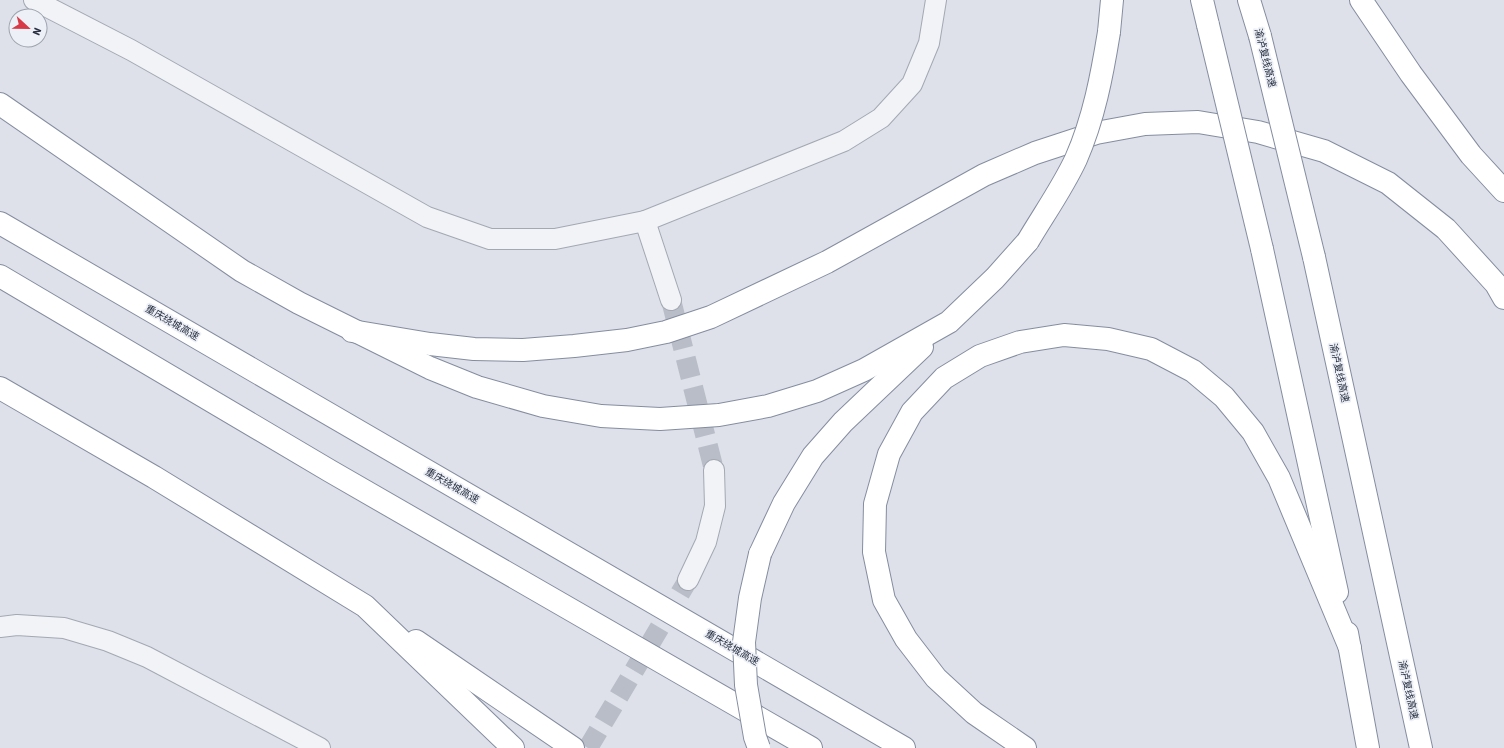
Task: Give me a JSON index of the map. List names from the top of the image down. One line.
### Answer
{"streets":{"highway":["渝泸复线高速","重庆绕城高速"]},"north":"right"}
